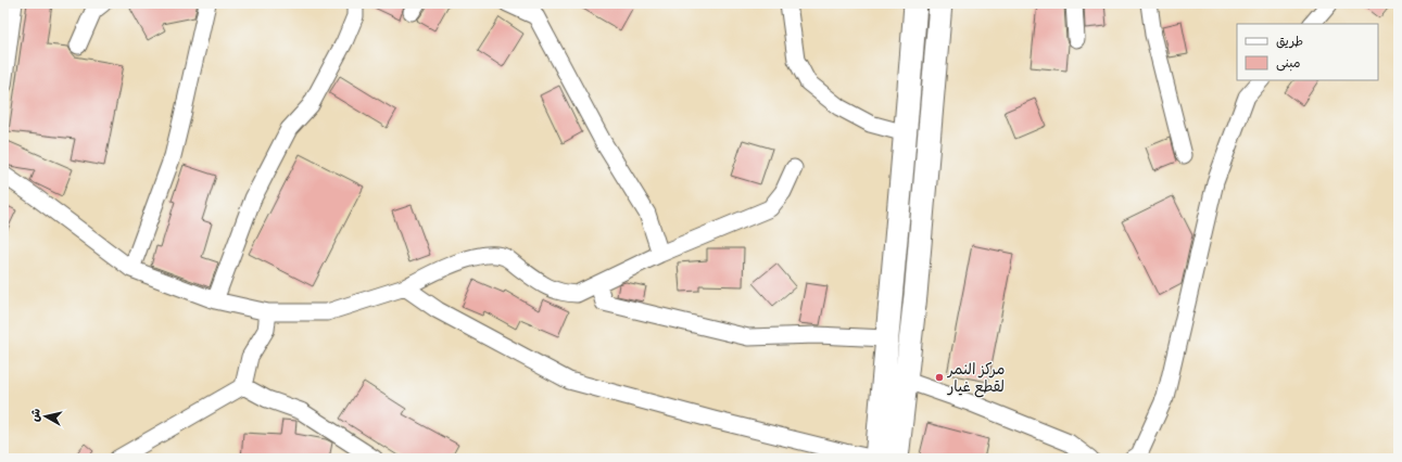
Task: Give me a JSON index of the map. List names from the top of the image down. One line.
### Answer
{"places":["مركز النمر لقطع غيار"],"legend":["طريق","مبنى"],"north":"left"}
